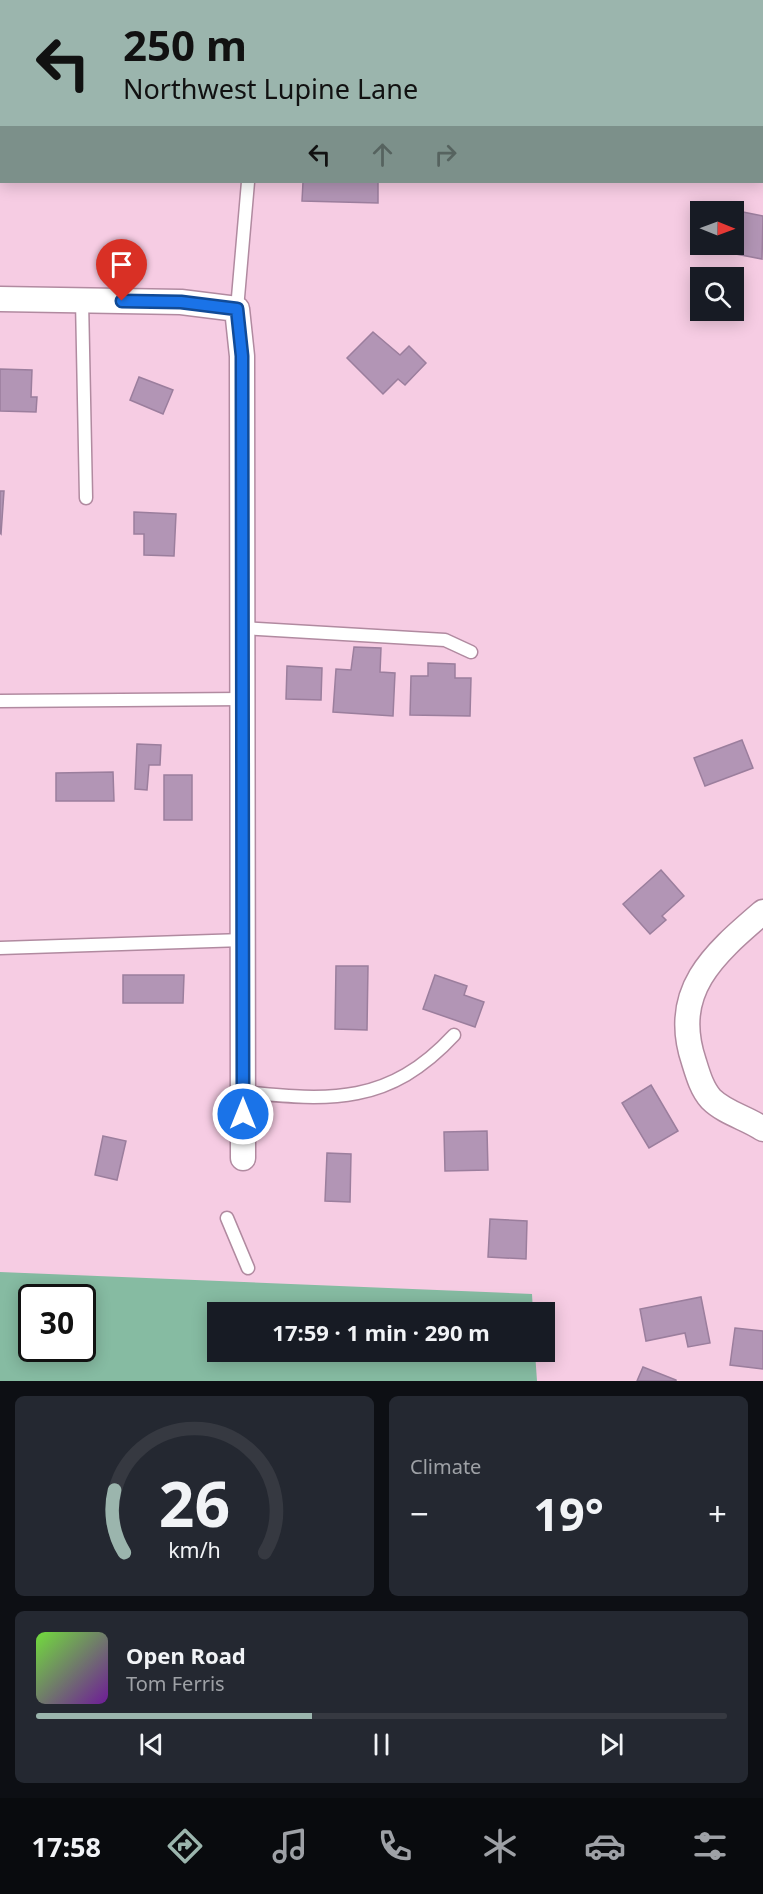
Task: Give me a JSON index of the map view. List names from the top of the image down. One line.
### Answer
{"north":"right","page":{"turn":["250 m","Northwest Lupine Lane"],"limit":"30","trip":"17:59 · 1 min · 290 m","tile":"Climate","heat":["−","19°","+"],"song":["Open Road","Tom Ferris"],"tabs":"17:58","gauge":["26","km/h"]}}
